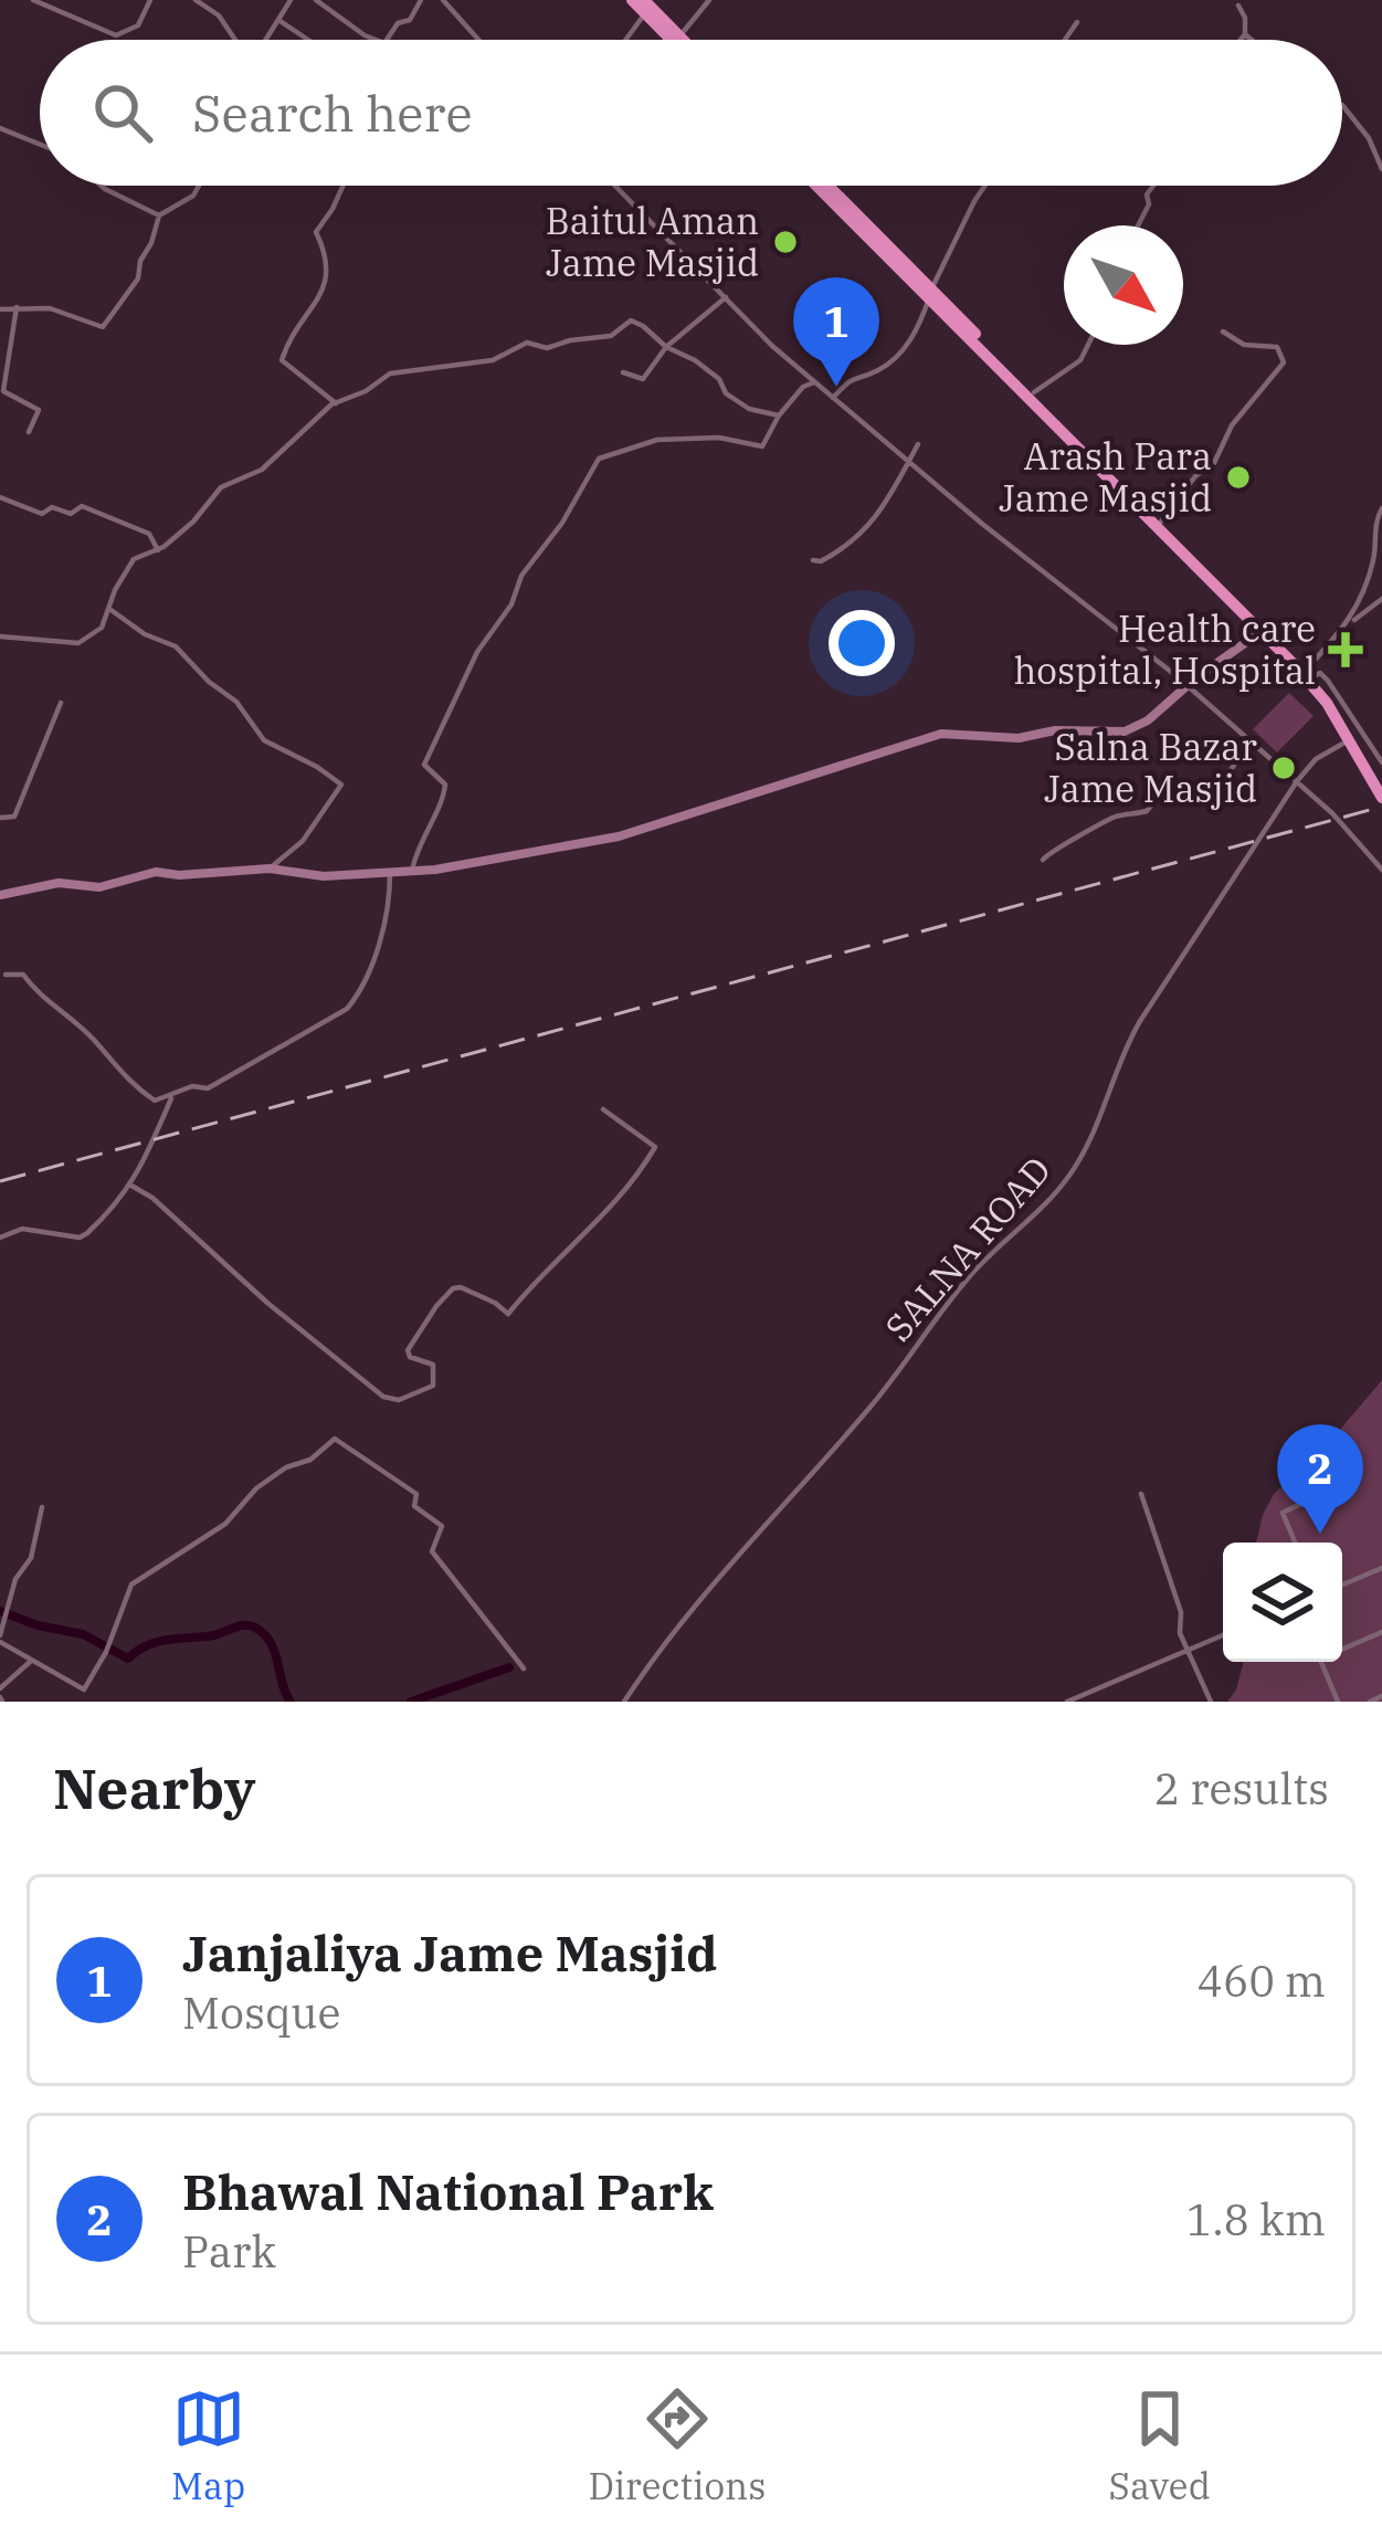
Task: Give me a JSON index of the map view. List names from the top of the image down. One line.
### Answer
{"streets":{"street":["SALNA ROAD"]},"places":{"other":["Baitul Aman Jame Masjid","Arash Para Jame Masjid","Salna Bazar Jame Masjid"],"health":["Health care hospital, Hospital"]},"north":"bottom right","page":{"search":"Search here","pins":["1","2"],"heading":["Nearby","2 results"],"list":[{"mark":"1","name":"Janjaliya Jame Masjid","note":"Mosque","value":"460 m"},{"mark":"2","name":"Bhawal National Park","note":"Park","value":"1.8 km"}],"nav":["Map","Directions","Saved"]}}
